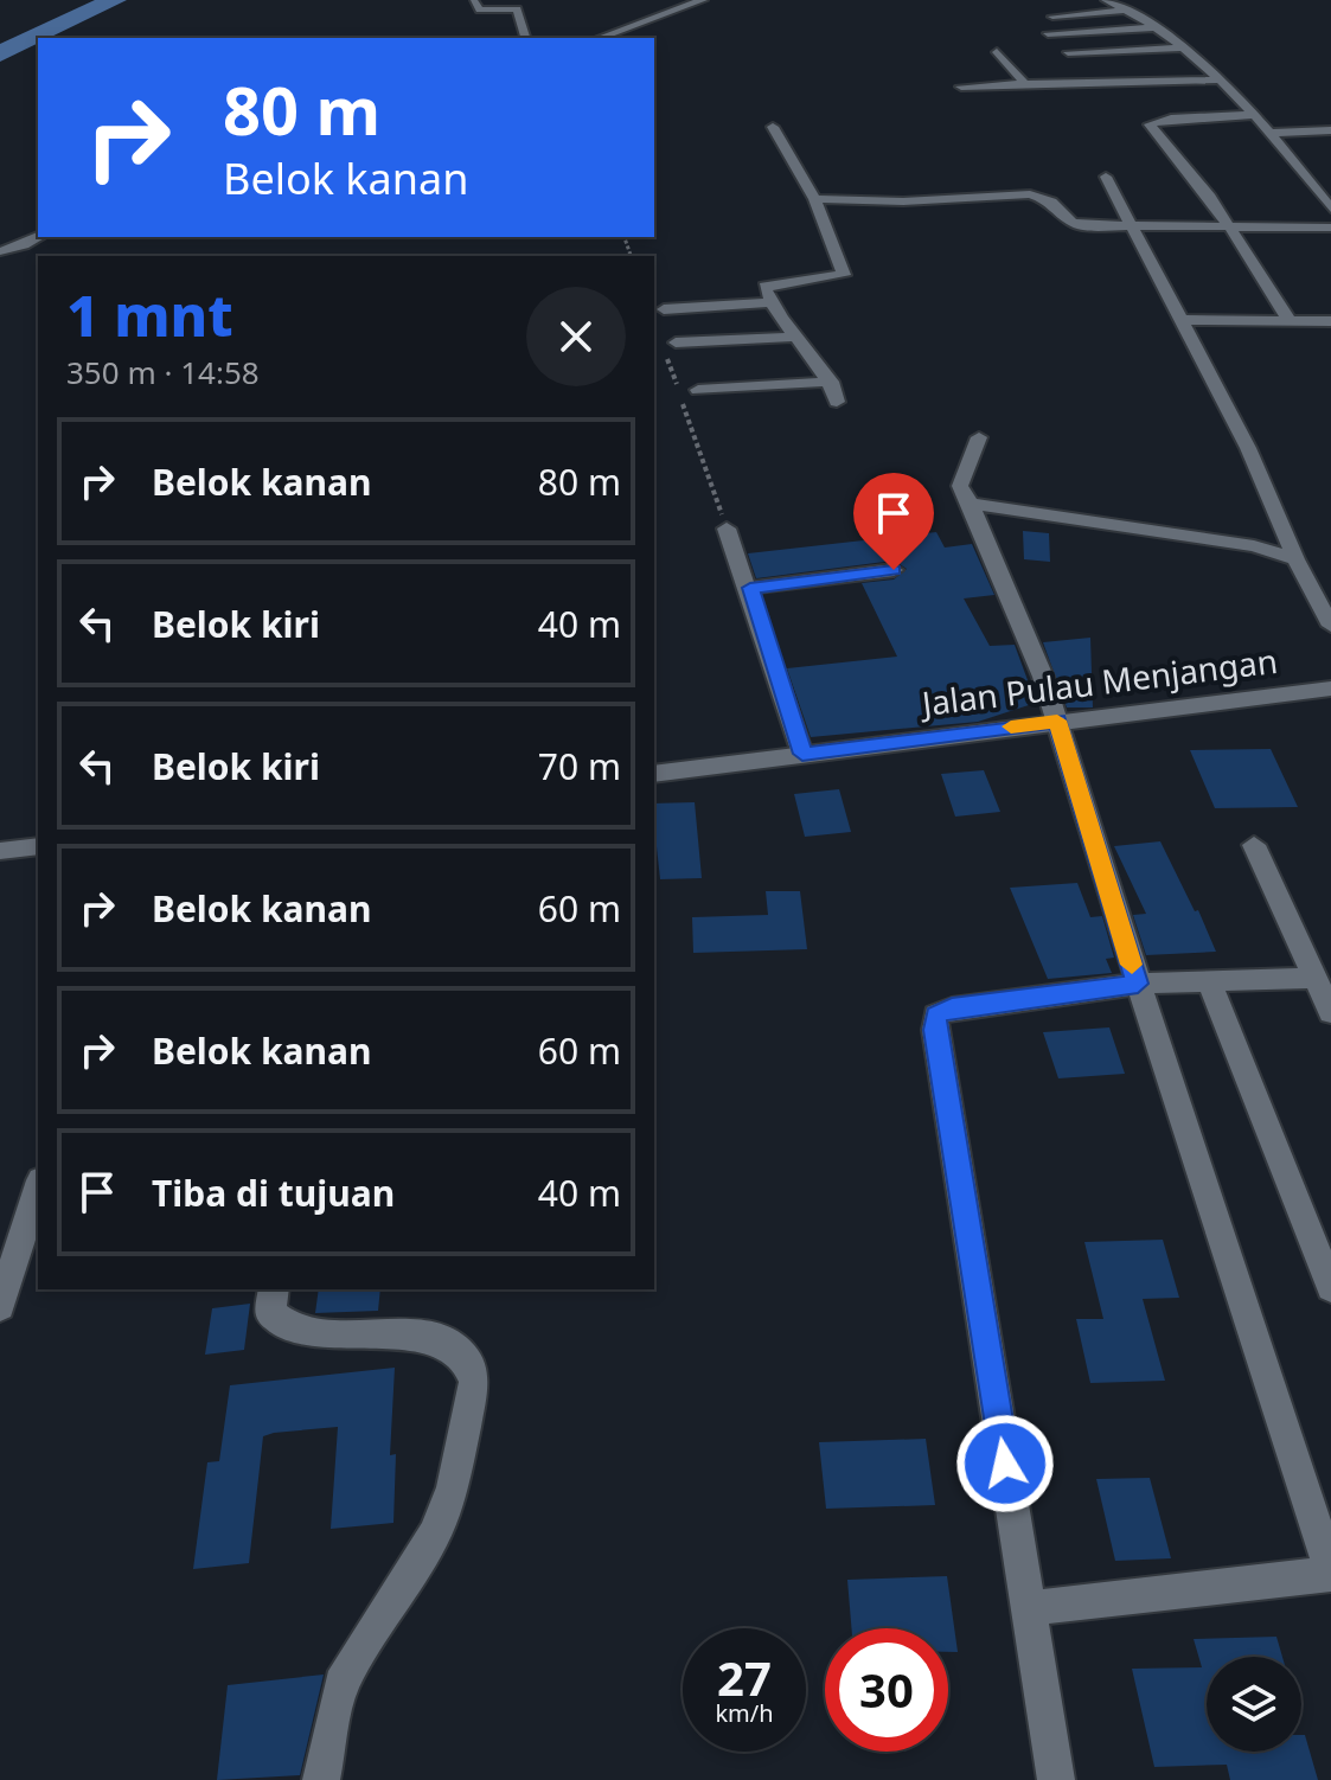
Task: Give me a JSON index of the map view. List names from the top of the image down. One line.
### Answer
{"streets":{"street":["Jalan Pulau Menjangan"]},"page":{"turn":["80 m","Belok kanan"],"heading":["1 mnt","350 m · 14:58"],"list":[{"name":"Belok kanan","value":"80 m"},{"name":"Belok kiri","value":"40 m"},{"name":"Belok kiri","value":"70 m"},{"name":"Belok kanan","value":"60 m"},{"name":"Belok kanan","value":"60 m"},{"name":"Tiba di tujuan","value":"40 m"}],"speed":"27 km/h","limit":"30"}}
